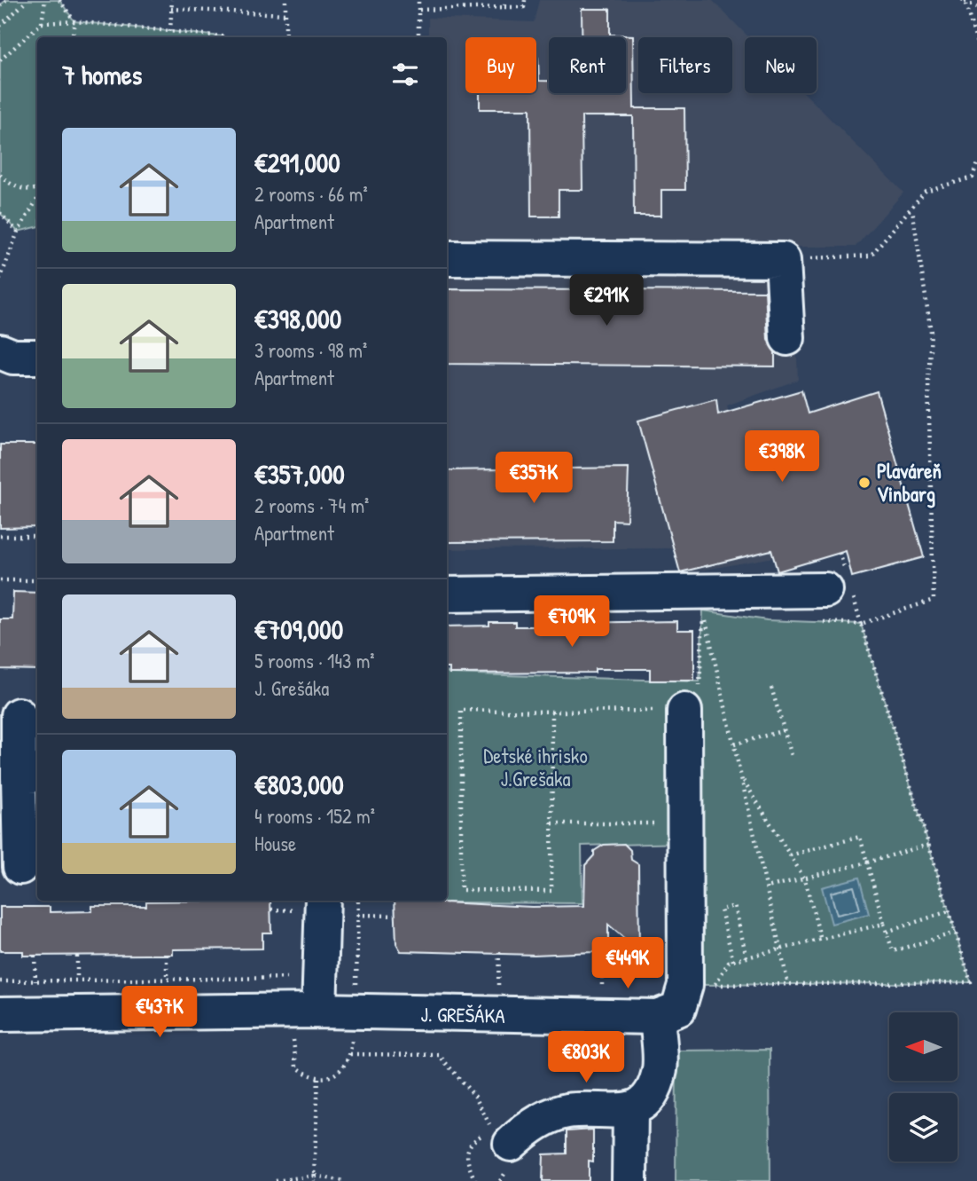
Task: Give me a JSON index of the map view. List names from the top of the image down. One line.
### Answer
{"streets":{"street":["J. GREŠÁKA"]},"parks":["Detské ihrisko J.Grešaka"],"places":["Plaváreň Vinbarg"],"north":"left","page":{"chip":["Buy","Rent","Filters","New"],"heading":"7 homes","list":[{"name":"€291,000","note":"2 rooms · 66 m² · Apartment"},{"name":"€398,000","note":"3 rooms · 98 m² · Apartment"},{"name":"€357,000","note":"2 rooms · 74 m² · Apartment"},{"name":"€709,000","note":"5 rooms · 143 m² · J. Grešáka"},{"name":"€803,000","note":"4 rooms · 152 m² · House"}],"price":["€291K","€398K","€357K","€709K","€449K","€437K","€803K"]}}
